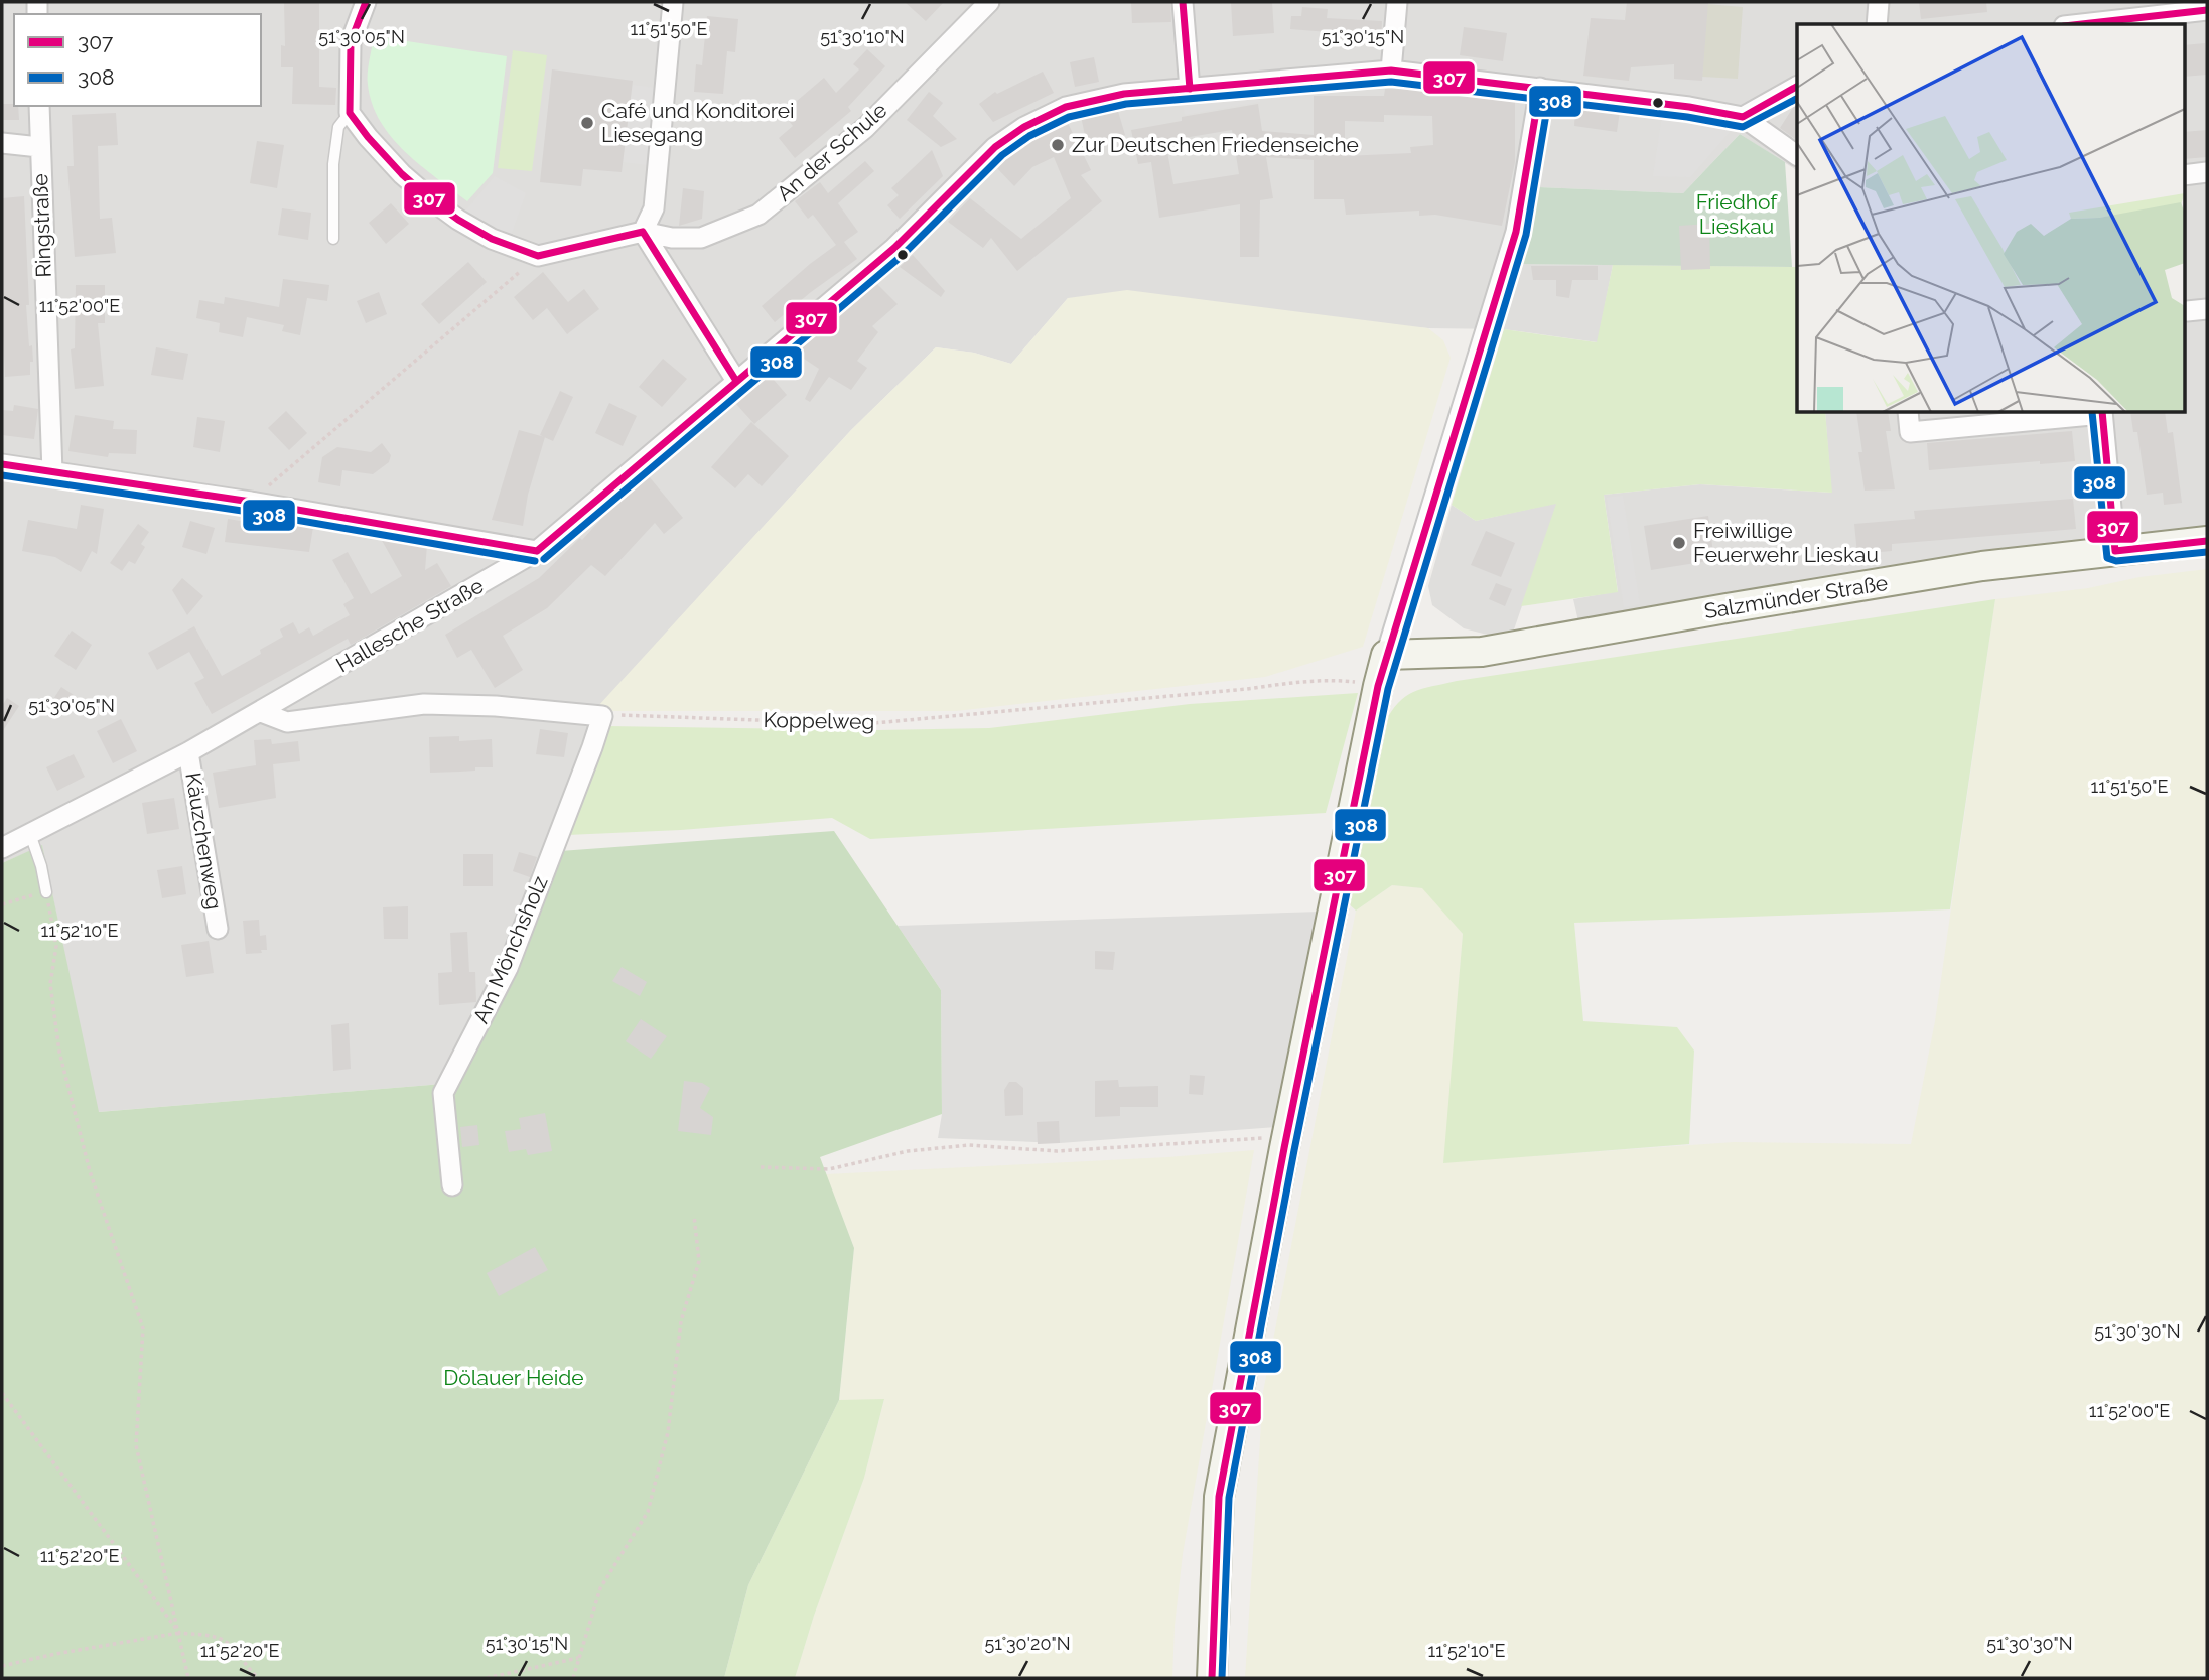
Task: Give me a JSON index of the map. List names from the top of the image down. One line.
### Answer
{"streets":{"street":["An der Schule","Ringstraße","Salzmünder Straße","Hallesche Straße","Käuzchenweg","Am Mönchsholz"],"path":["Koppelweg"]},"crossings":[["Hallesche Straße","Käuzchenweg"],["Koppelweg","Am Mönchsholz"]],"parks":["Friedhof Lieskau","Dölauer Heide"],"places":["Café und Konditorei Liesegang","Zur Deutschen Friedenseiche","Freiwillige Feuerwehr Lieskau"],"lines":["transit line 307","transit line 308"],"legend":["307","308"],"coordinates":["11°51'50\"E","51°30'05\"N","51°30'10\"N","51°30'15\"N","11°52'00\"E","11°52'10\"E","51°30'30\"N","11°52'20\"E","51°30'20\"N"]}
